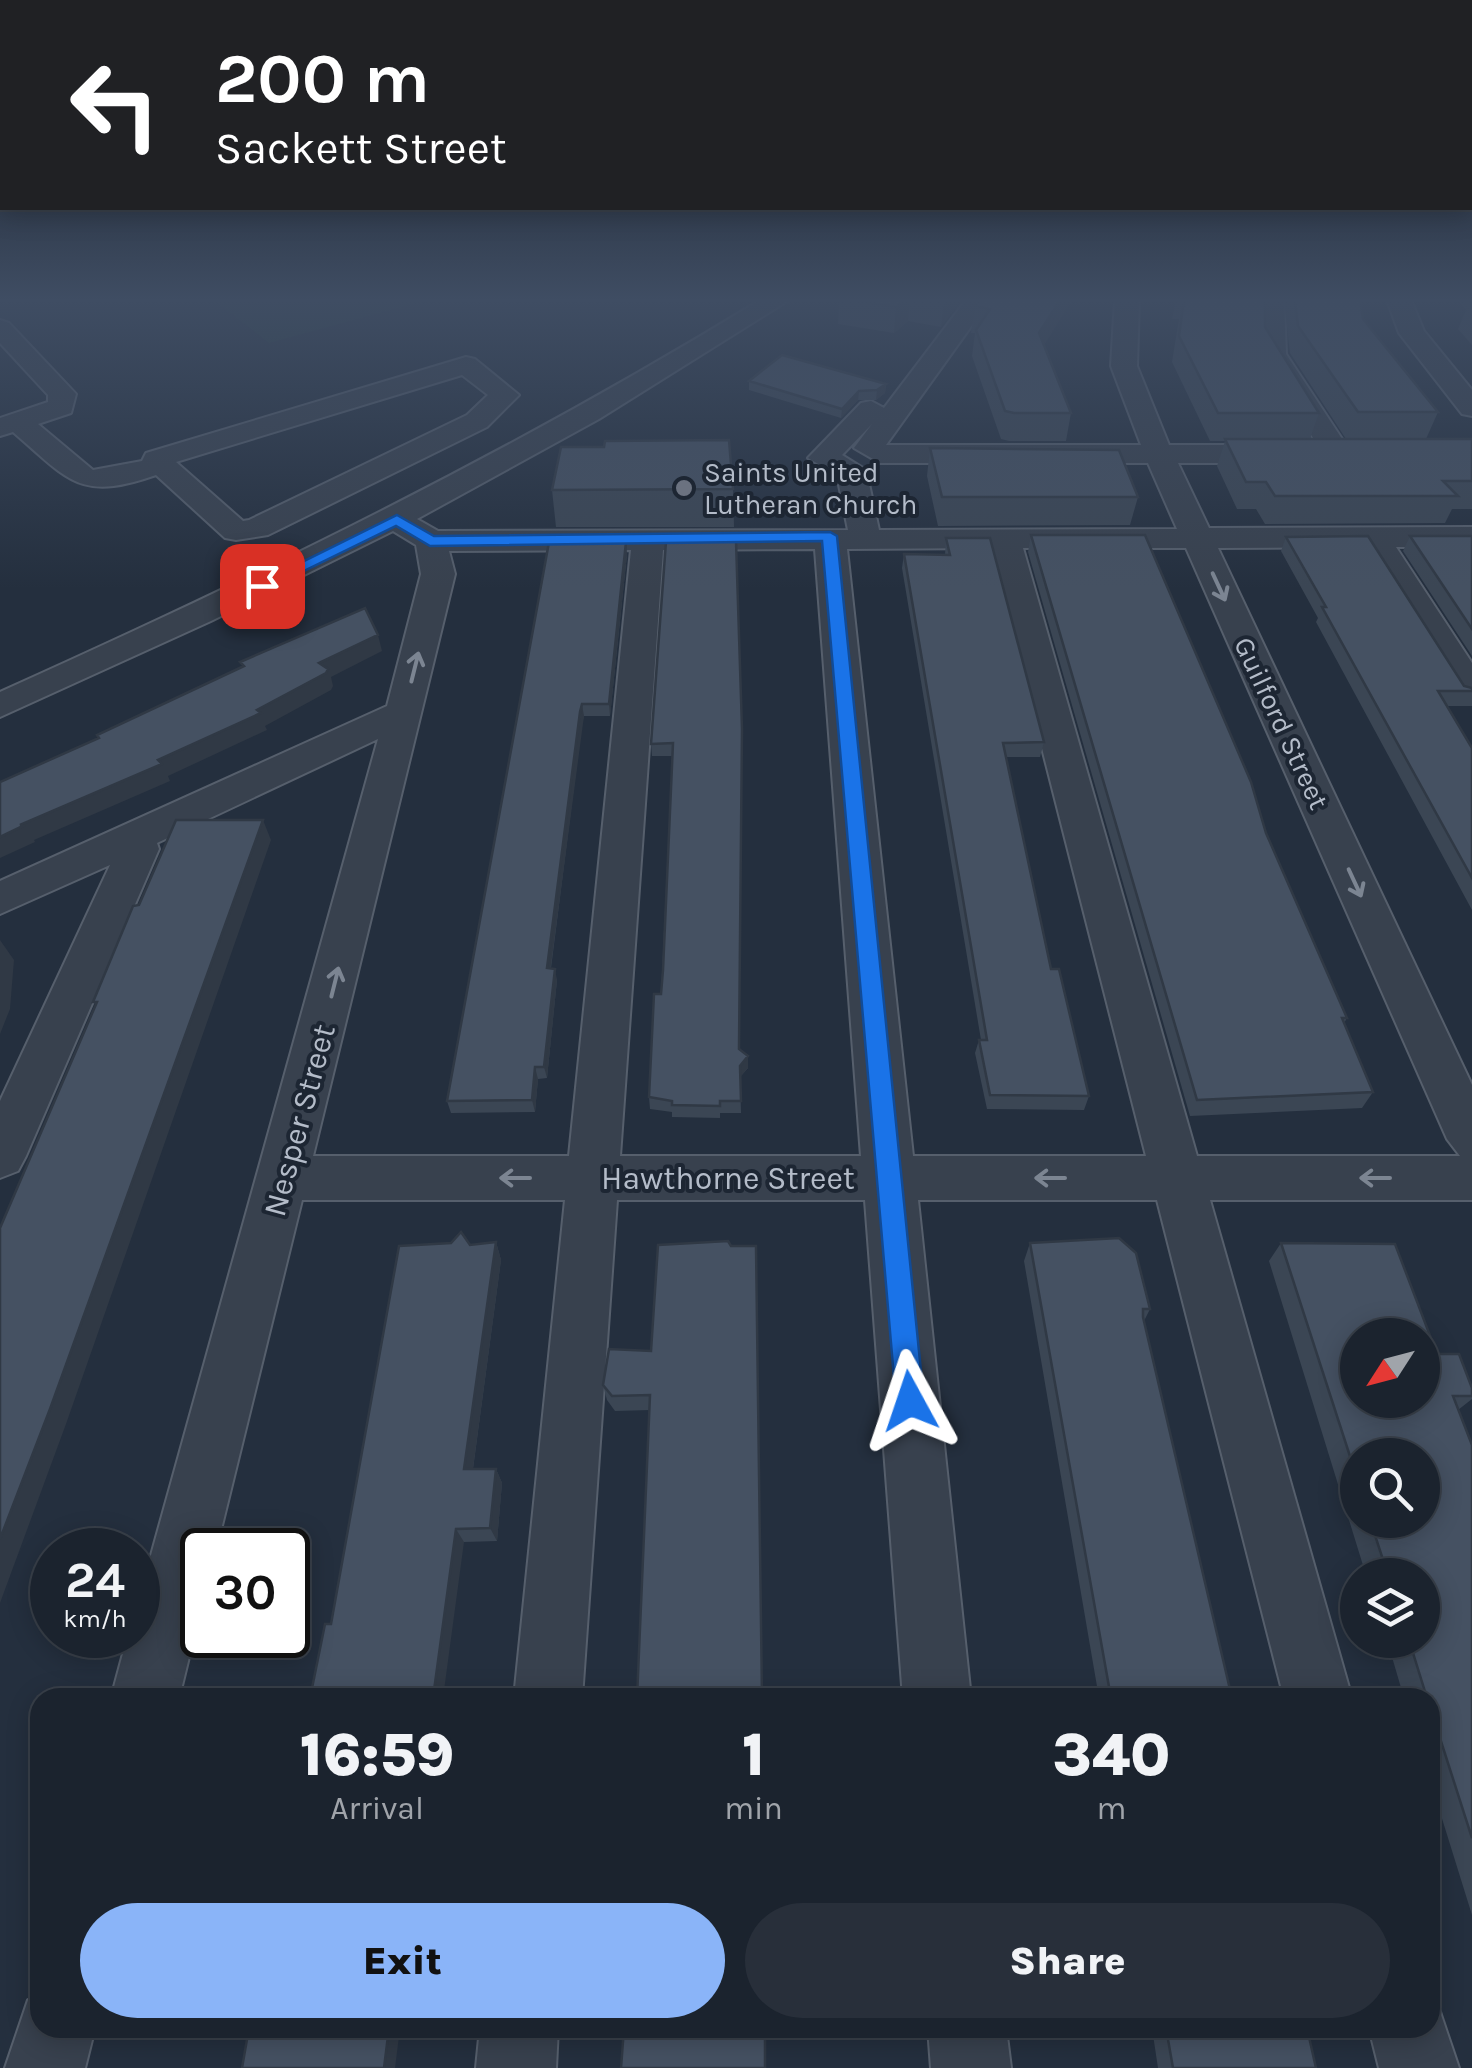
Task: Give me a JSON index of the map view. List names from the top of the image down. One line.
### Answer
{"streets":{"street":["Guilford Street","Nesper Street","Hawthorne Street"]},"crossings":[["Nesper Street","Hawthorne Street"]],"one_way":["Hawthorne Street"],"places":["Saints United Lutheran Church"],"north":"bottom left","page":{"turn":["200 m","Sackett Street"],"speed":"24 km/h","limit":"30","eta":["16:59","Arrival","1","min","340","m"],"buttons":["Exit","Share"]}}
